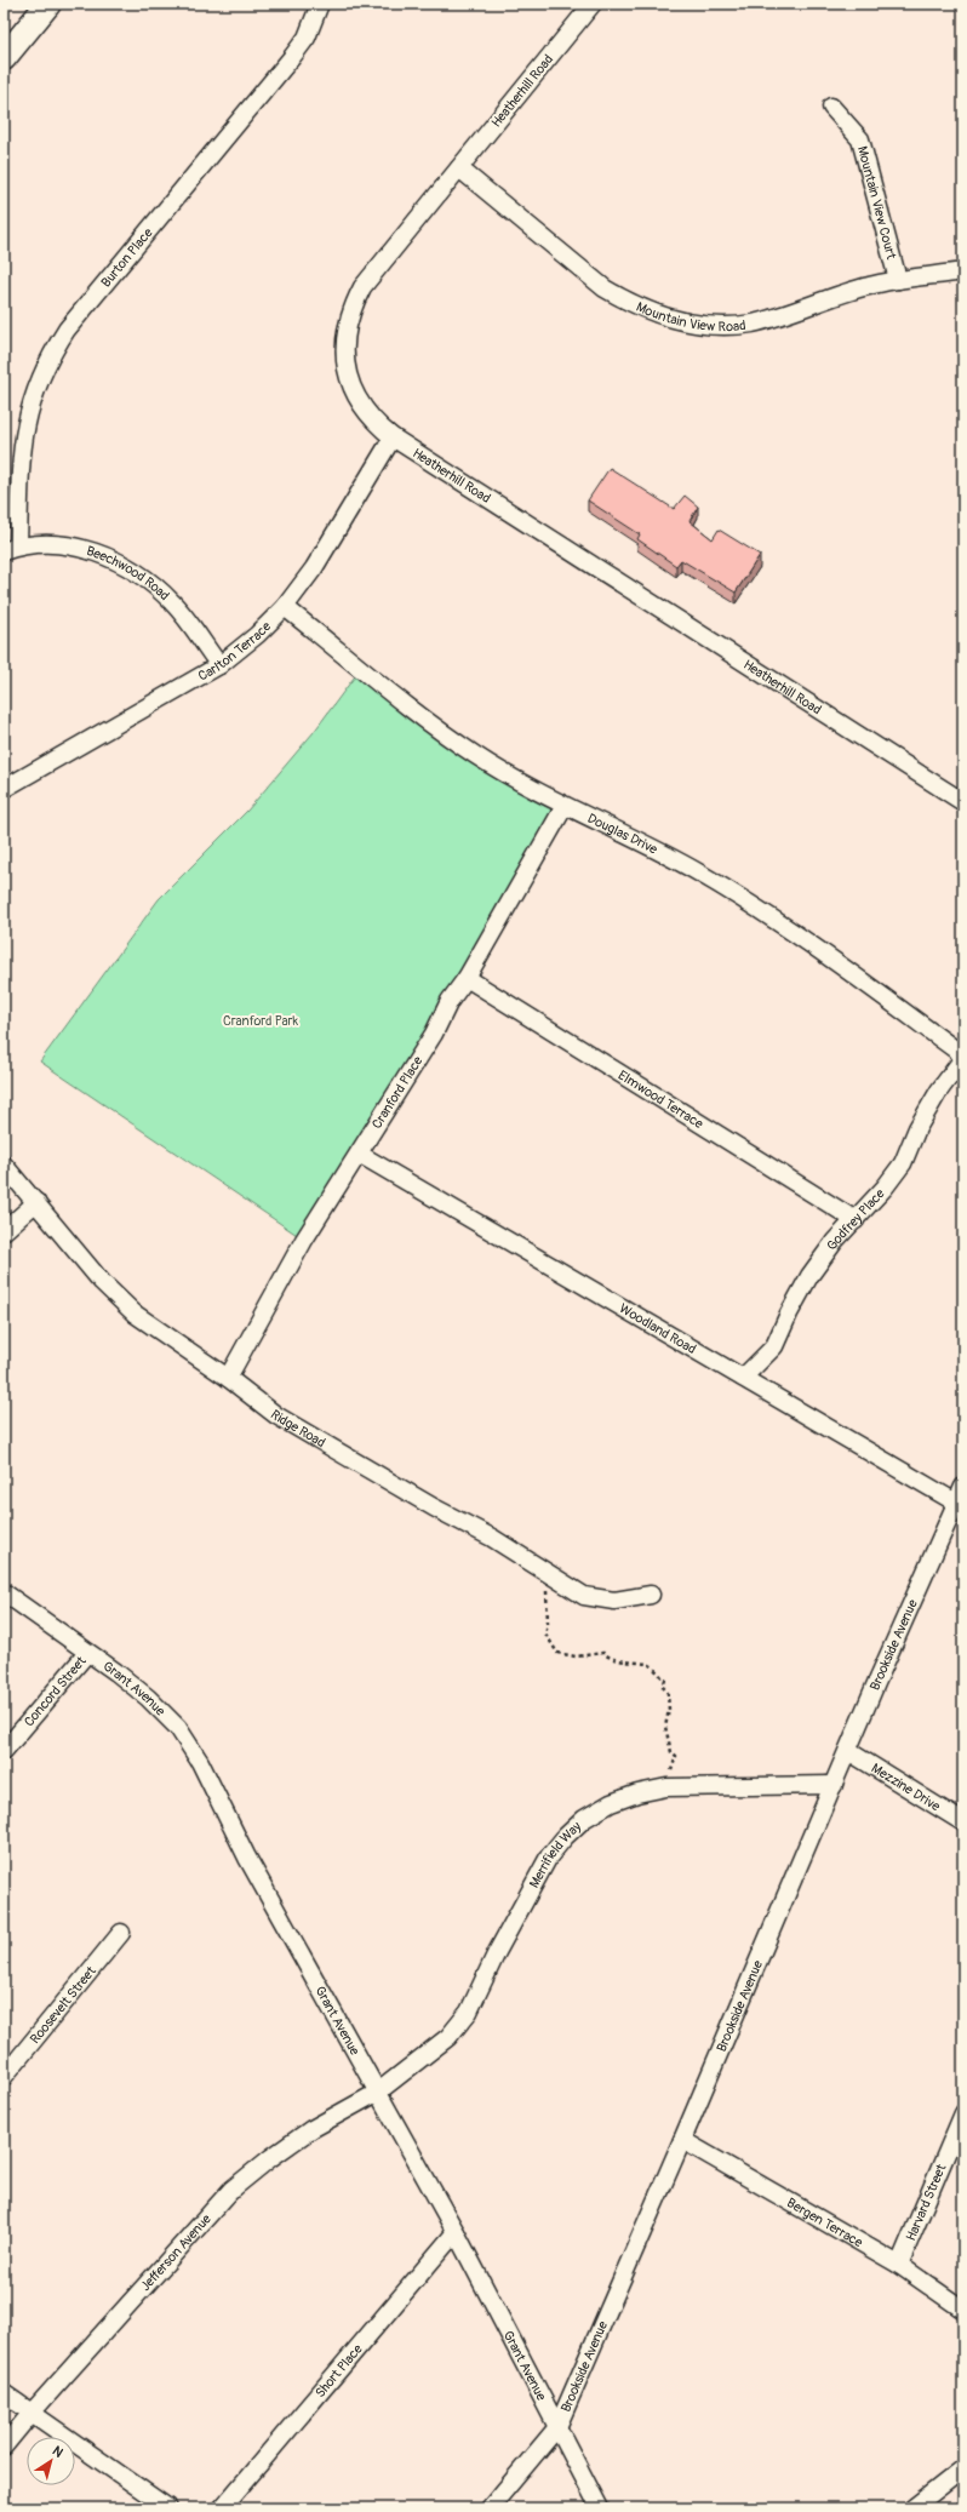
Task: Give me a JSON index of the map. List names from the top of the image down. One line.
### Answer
{"streets":{"street":["Heatherhill Road","Mountain View Court","Burton Place","Mountain View Road","Beechwood Road","Carlton Terrace","Douglas Drive","Cranford Place","Elmwood Terrace","Godfrey Place","Woodland Road","Ridge Road","Brookside Avenue","Grant Avenue","Concord Street","Mezzine Drive","Merrifield Way","Roosevelt Street","Harvard Street","Bergen Terrace","Jefferson Avenue","Short Place"]},"crossings":[["Heatherhill Road","Mountain View Road"],["Heatherhill Road","Carlton Terrace"],["Mountain View Court","Mountain View Road"],["Burton Place","Beechwood Road"],["Beechwood Road","Carlton Terrace"],["Carlton Terrace","Douglas Drive"],["Douglas Drive","Cranford Place"],["Douglas Drive","Godfrey Place"],["Cranford Place","Elmwood Terrace"],["Cranford Place","Woodland Road"],["Cranford Place","Ridge Road"],["Elmwood Terrace","Godfrey Place"],["Godfrey Place","Woodland Road"],["Woodland Road","Brookside Avenue"],["Brookside Avenue","Grant Avenue"],["Brookside Avenue","Mezzine Drive"],["Brookside Avenue","Merrifield Way"],["Brookside Avenue","Bergen Terrace"],["Grant Avenue","Concord Street"],["Grant Avenue","Merrifield Way"],["Grant Avenue","Jefferson Avenue"],["Grant Avenue","Short Place"],["Merrifield Way","Jefferson Avenue"],["Harvard Street","Bergen Terrace"]],"parks":["Cranford Park"],"north":"top right"}
